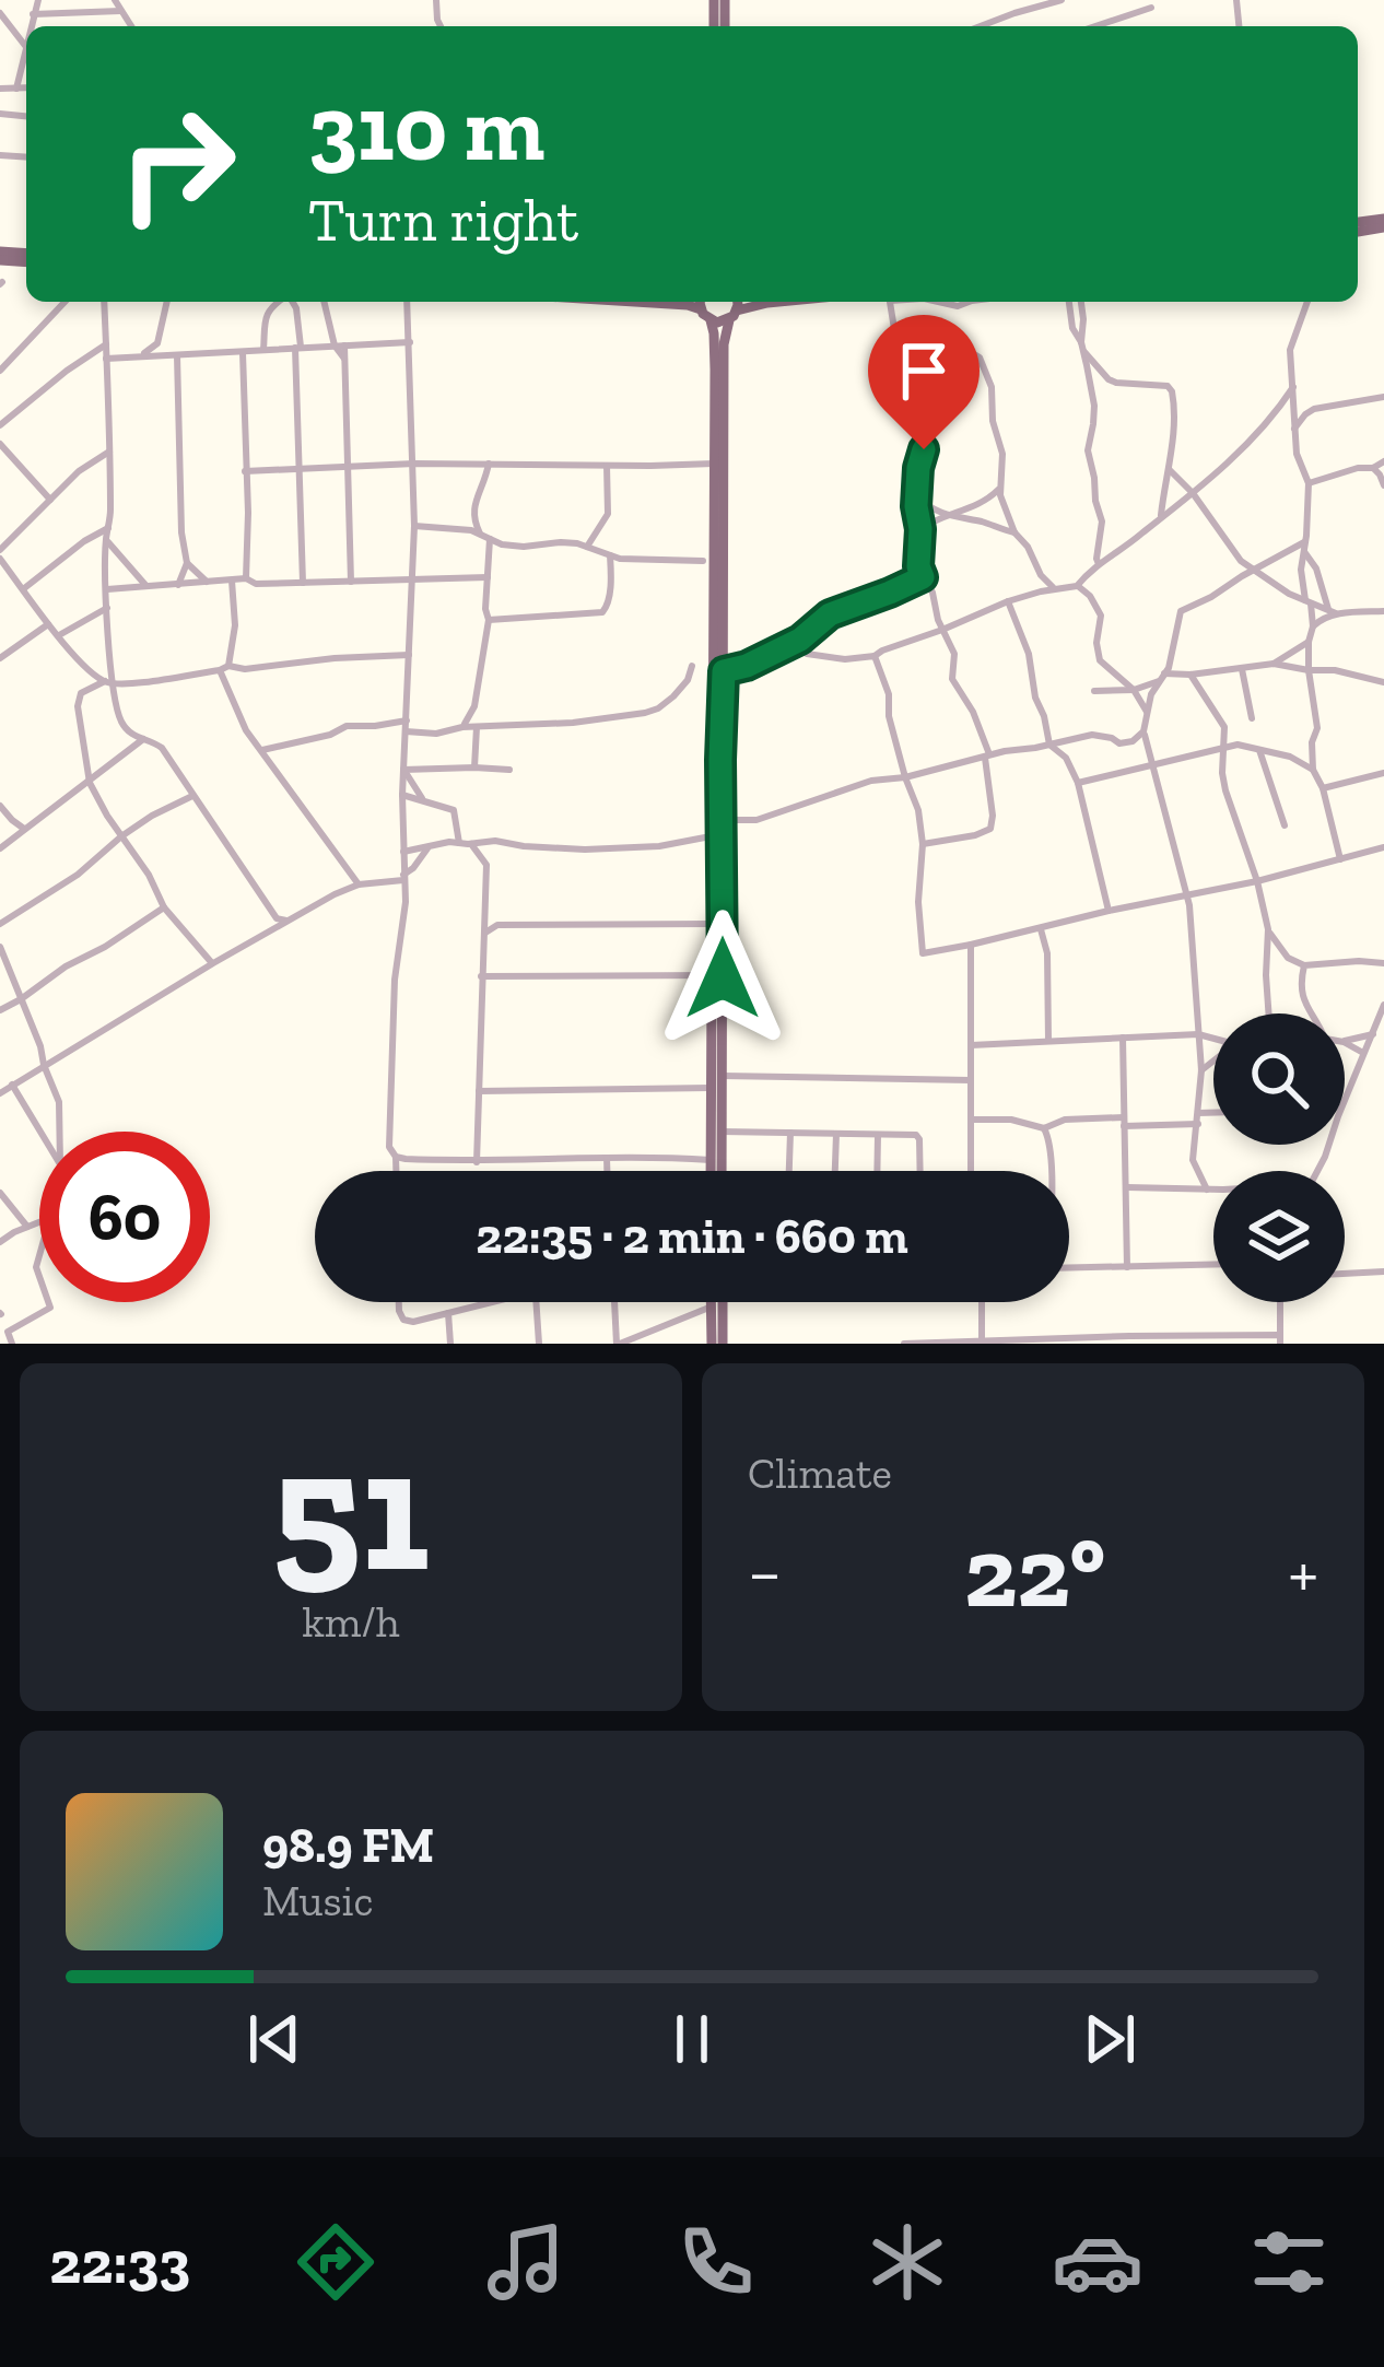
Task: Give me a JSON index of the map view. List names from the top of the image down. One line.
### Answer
{"page":{"turn":["310 m","Turn right"],"limit":"60","trip":"22:35 · 2 min · 660 m","tile":[["51","km/h"],"Climate"],"heat":["−","22°","+"],"song":["98.9 FM","Music"],"tabs":"22:33"}}
